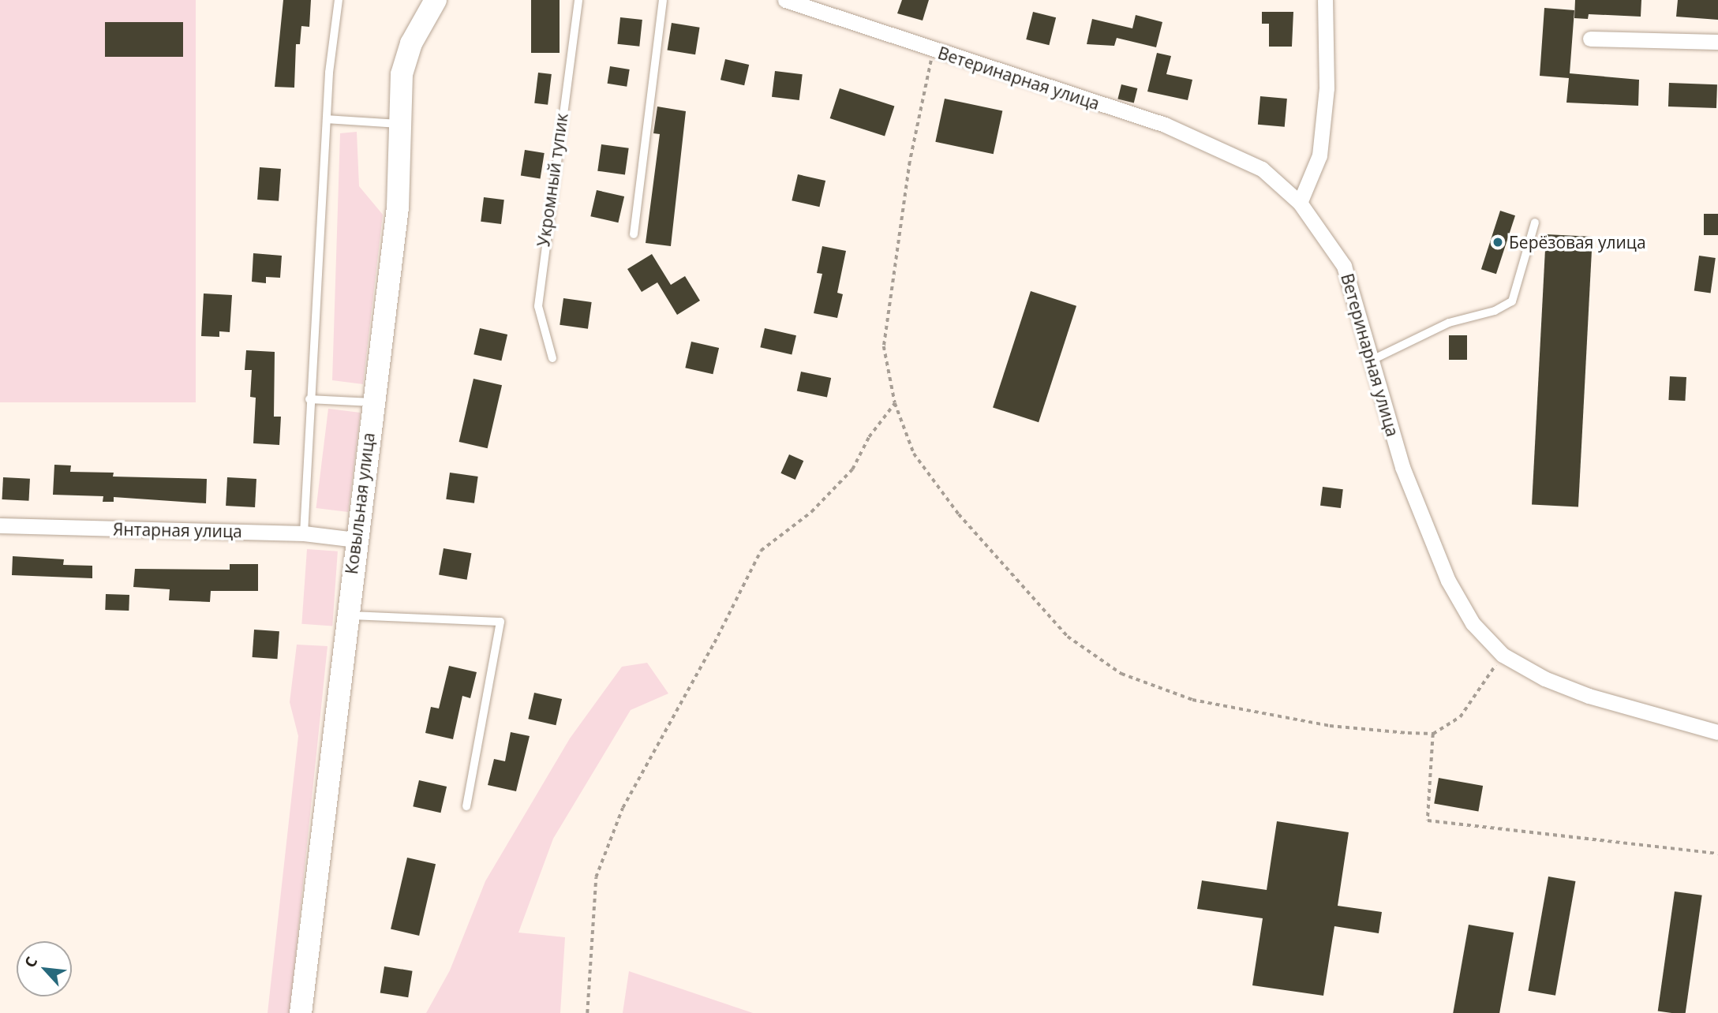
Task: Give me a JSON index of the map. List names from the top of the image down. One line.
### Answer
{"streets":{"street":["Ветеринарная улица","Ковыльная улица","Янтарная улица"],"lane":["Укромный тупик"]},"crossings":[["Ковыльная улица","Янтарная улица"]],"places":["Берёзовая улица"],"north":"top left"}
